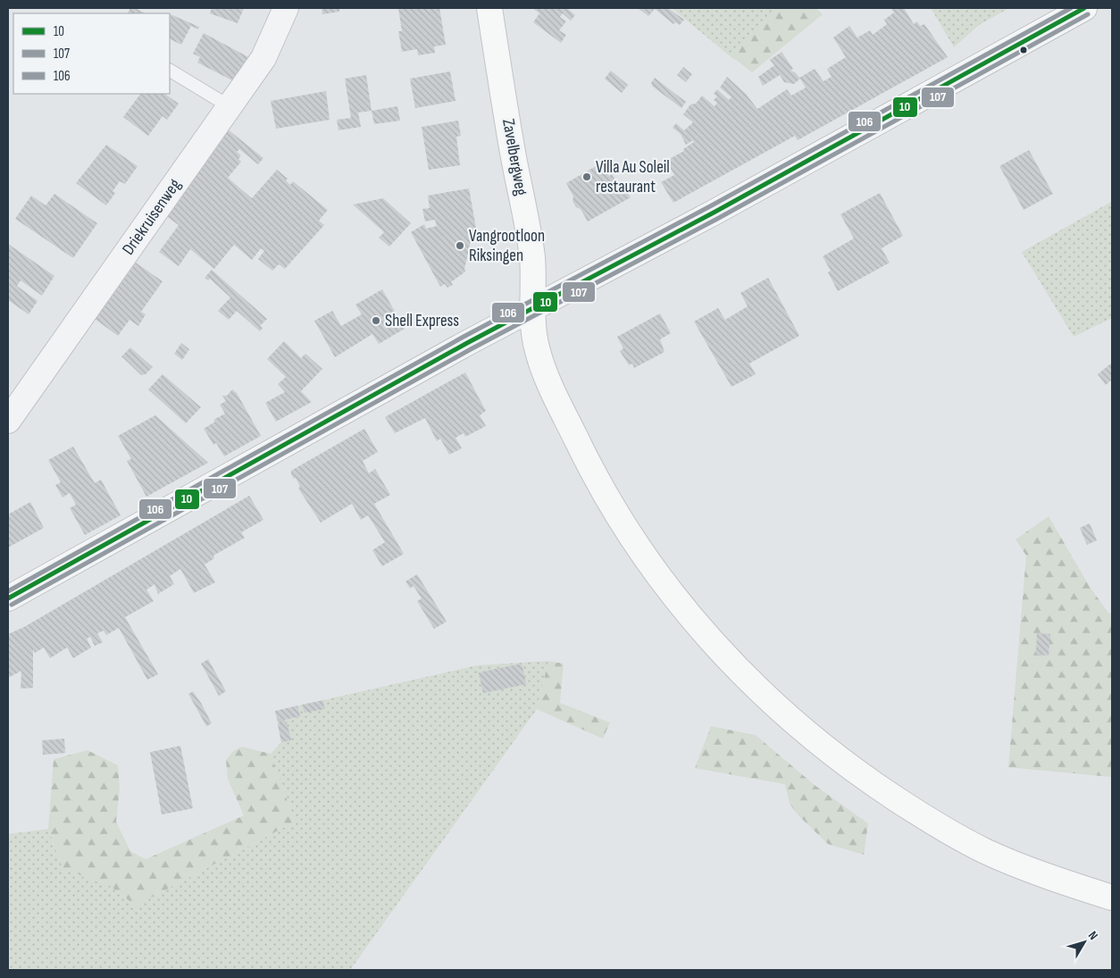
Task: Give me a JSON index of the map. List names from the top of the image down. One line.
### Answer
{"streets":{"main road":["Zavelbergweg"],"street":["Driekruisenweg"]},"places":["Villa Au Soleil restaurant","Vangrootloon Riksingen","Shell Express"],"lines":["transit line 10","transit line 106","transit line 107"],"legend":["10","107","106"],"north":"top right"}
